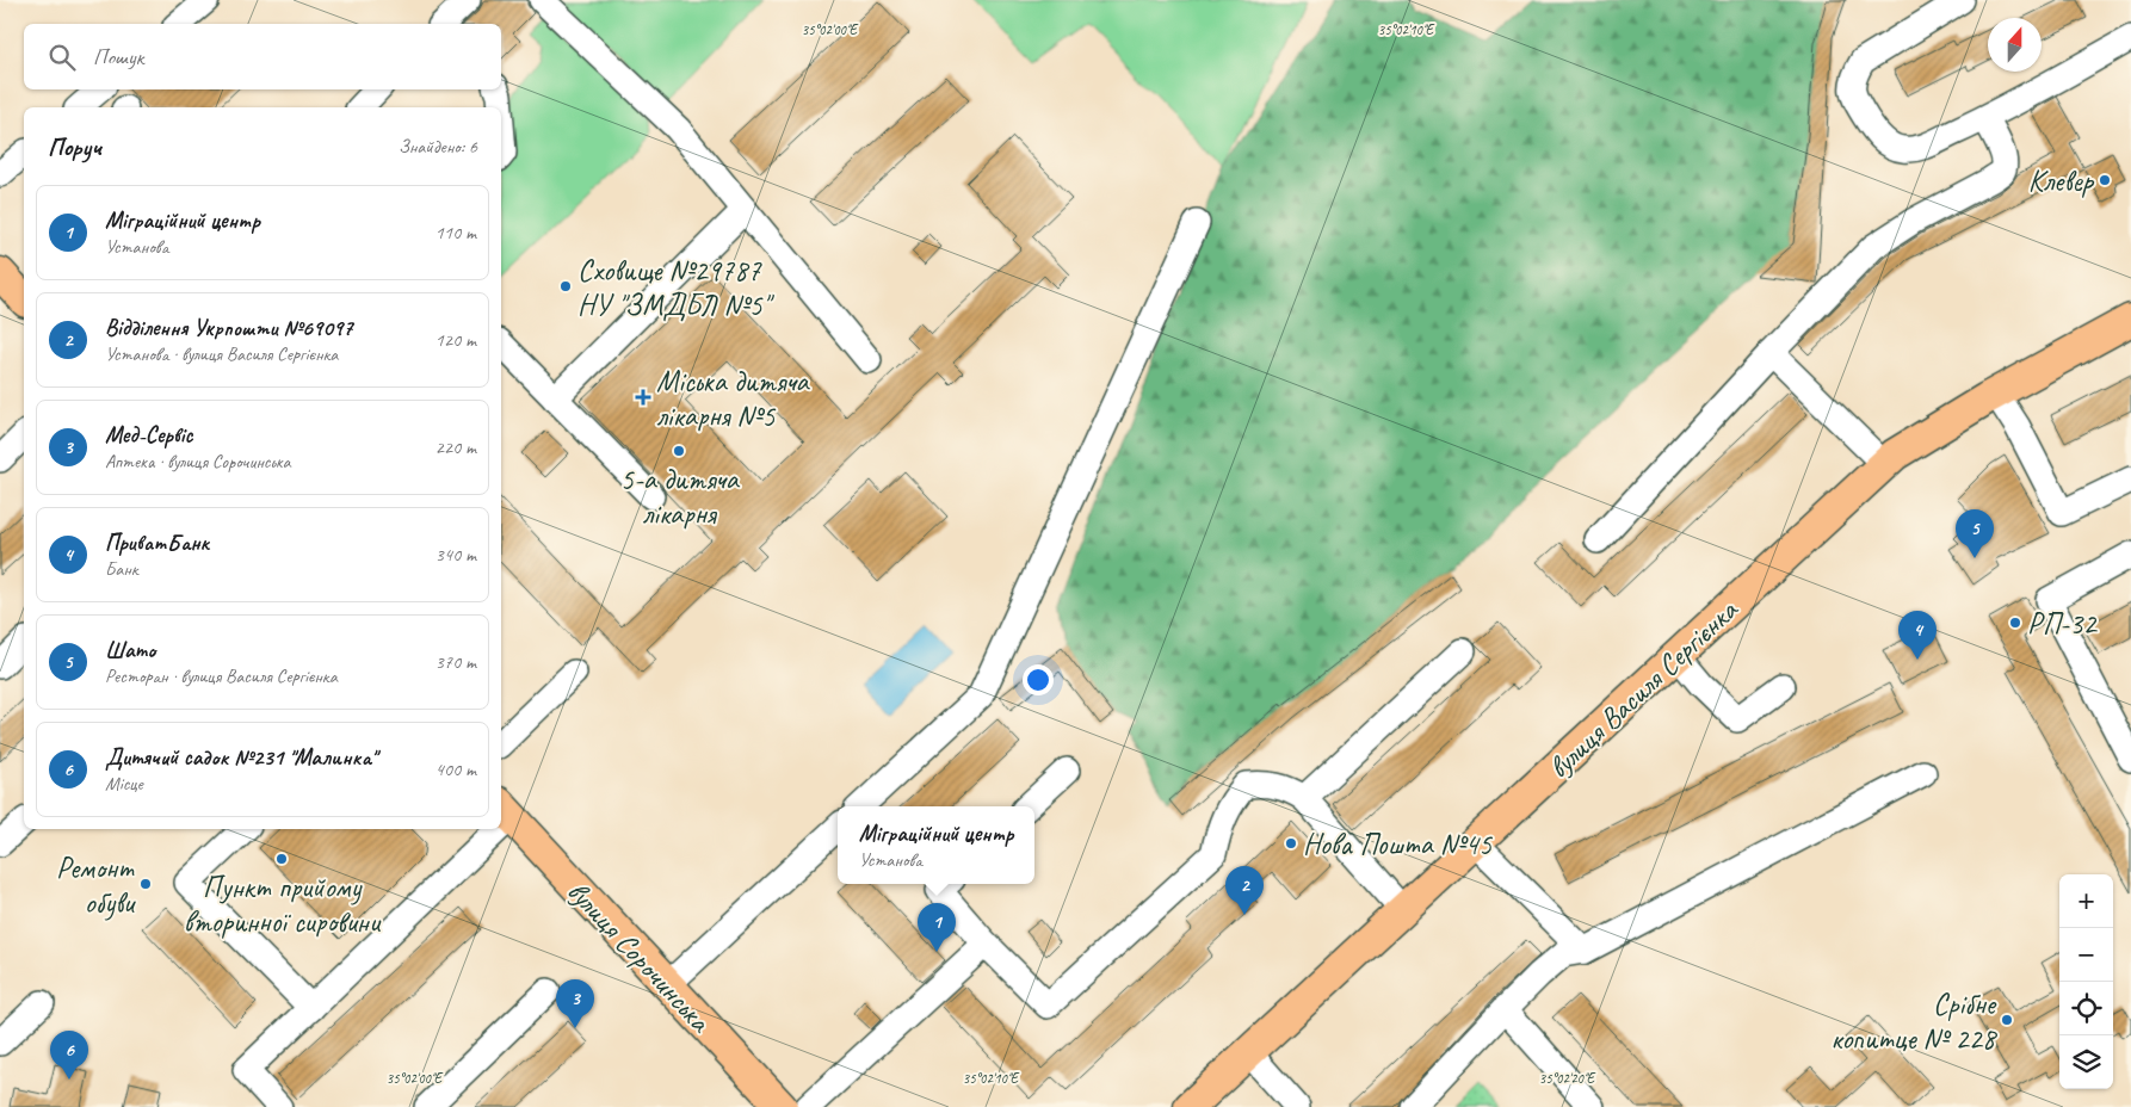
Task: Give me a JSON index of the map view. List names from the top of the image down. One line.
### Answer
{"streets":{"main road":["вулиця Василя Сергієнка","вулиця Сорочинська"]},"places":{"other":["Клевер","Сховище №29787 НУ \"ЗМДБЛ №5\"","5-а дитяча лікарня","РП-32","Нова Пошта №45","Пункт прийому вторинної сировини","Ремонт обуви","Срібне копитце № 228"],"health":["Міська дитяча лікарня №5"]},"north":"top","page":{"search":"Пошук","heading":["Поруч","Знайдено: 6"],"list":[{"mark":"1","name":"Міграційний центр","note":"Установа","value":"110 m"},{"mark":"2","name":"Відділення Укрпошти №69097","note":"Установа · вулиця Василя Сергієнка","value":"120 m"},{"mark":"3","name":"Мед-Сервіс","note":"Аптека · вулиця Сорочинська","value":"220 m"},{"mark":"4","name":"ПриватБанк","note":"Банк","value":"340 m"},{"mark":"5","name":"Шато","note":"Ресторан · вулиця Василя Сергієнка","value":"370 m"},{"mark":"6","name":"Дитячий садок №231 \"Малинка\"","note":"Місце","value":"400 m"}],"pins":["5","4","2","1","3","6"],"popup":["Міграційний центр","Установа"],"map_buttons":["+","−"]},"coordinates":["35°02'00\"E","35°02'10\"E","35°02'20\"E"]}
